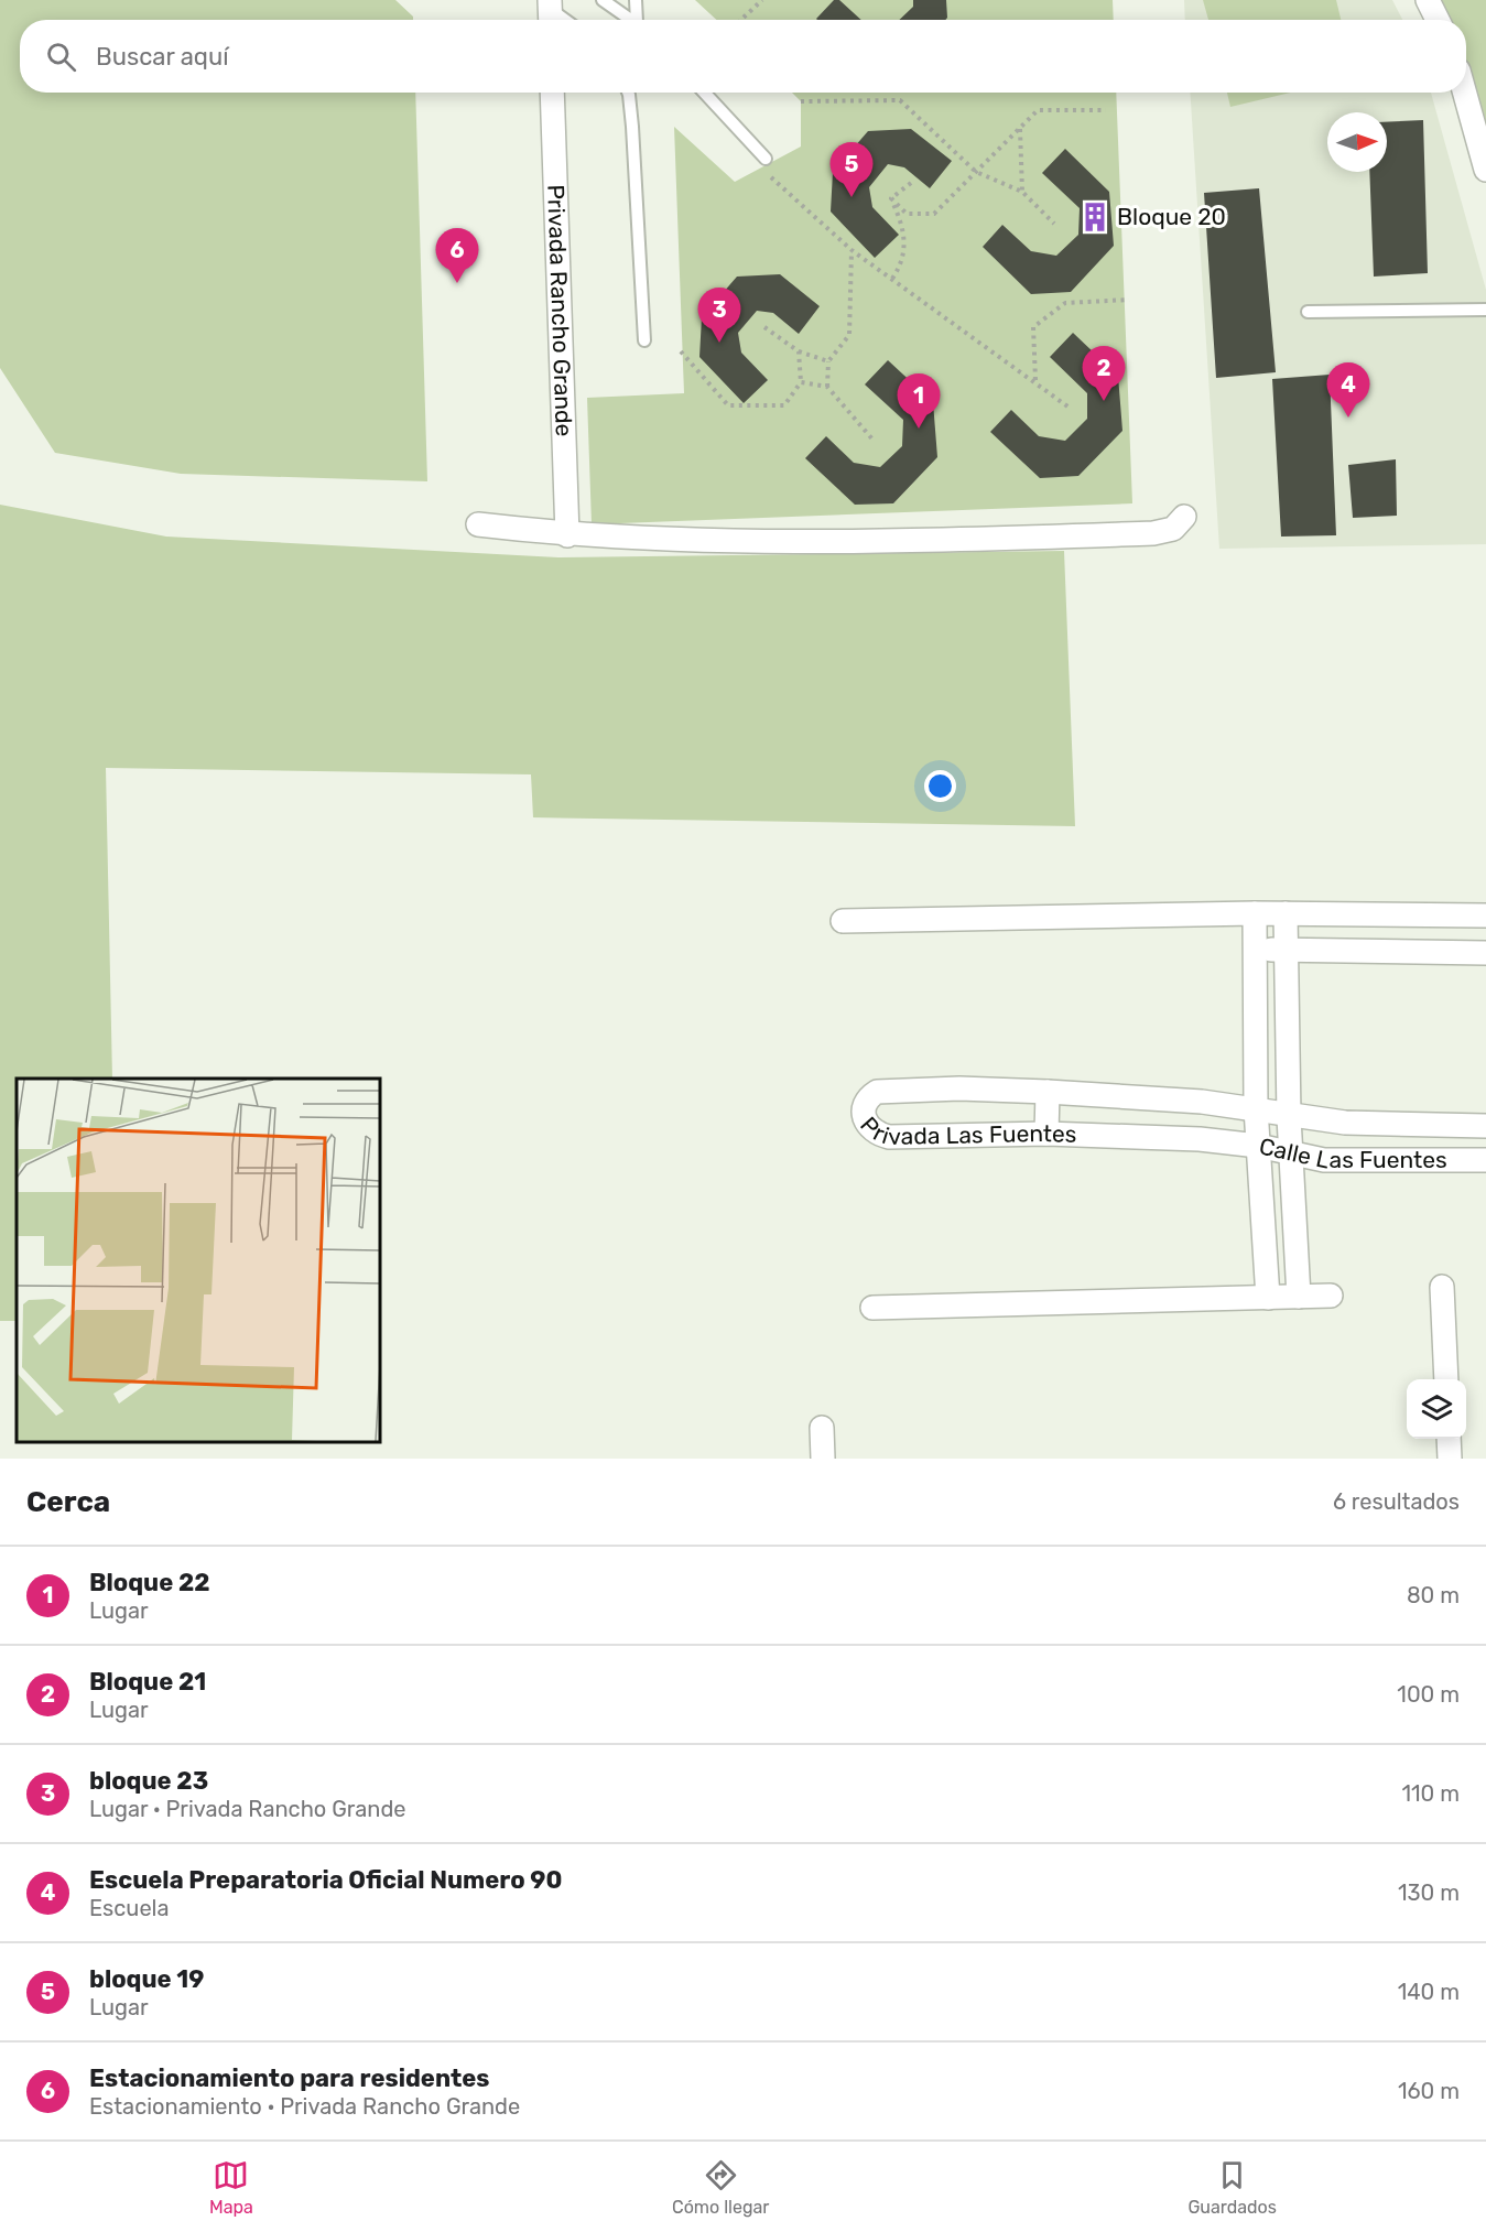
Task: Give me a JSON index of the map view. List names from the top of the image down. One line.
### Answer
{"streets":{"street":["Privada Rancho Grande","Privada Las Fuentes","Calle Las Fuentes"]},"crossings":[["Privada Las Fuentes","Calle Las Fuentes"]],"places":{"building":["Bloque 20"]},"north":"right","page":{"search":"Buscar aquí","pins":["5","6","3","2","4","1"],"heading":["Cerca","6 resultados"],"list":[{"mark":"1","name":"Bloque 22","note":"Lugar","value":"80 m"},{"mark":"2","name":"Bloque 21","note":"Lugar","value":"100 m"},{"mark":"3","name":"bloque 23","note":"Lugar · Privada Rancho Grande","value":"110 m"},{"mark":"4","name":"Escuela Preparatoria Oficial Numero 90","note":"Escuela","value":"130 m"},{"mark":"5","name":"bloque 19","note":"Lugar","value":"140 m"},{"mark":"6","name":"Estacionamiento para residentes","note":"Estacionamiento · Privada Rancho Grande","value":"160 m"}],"nav":["Mapa","Cómo llegar","Guardados"]}}
